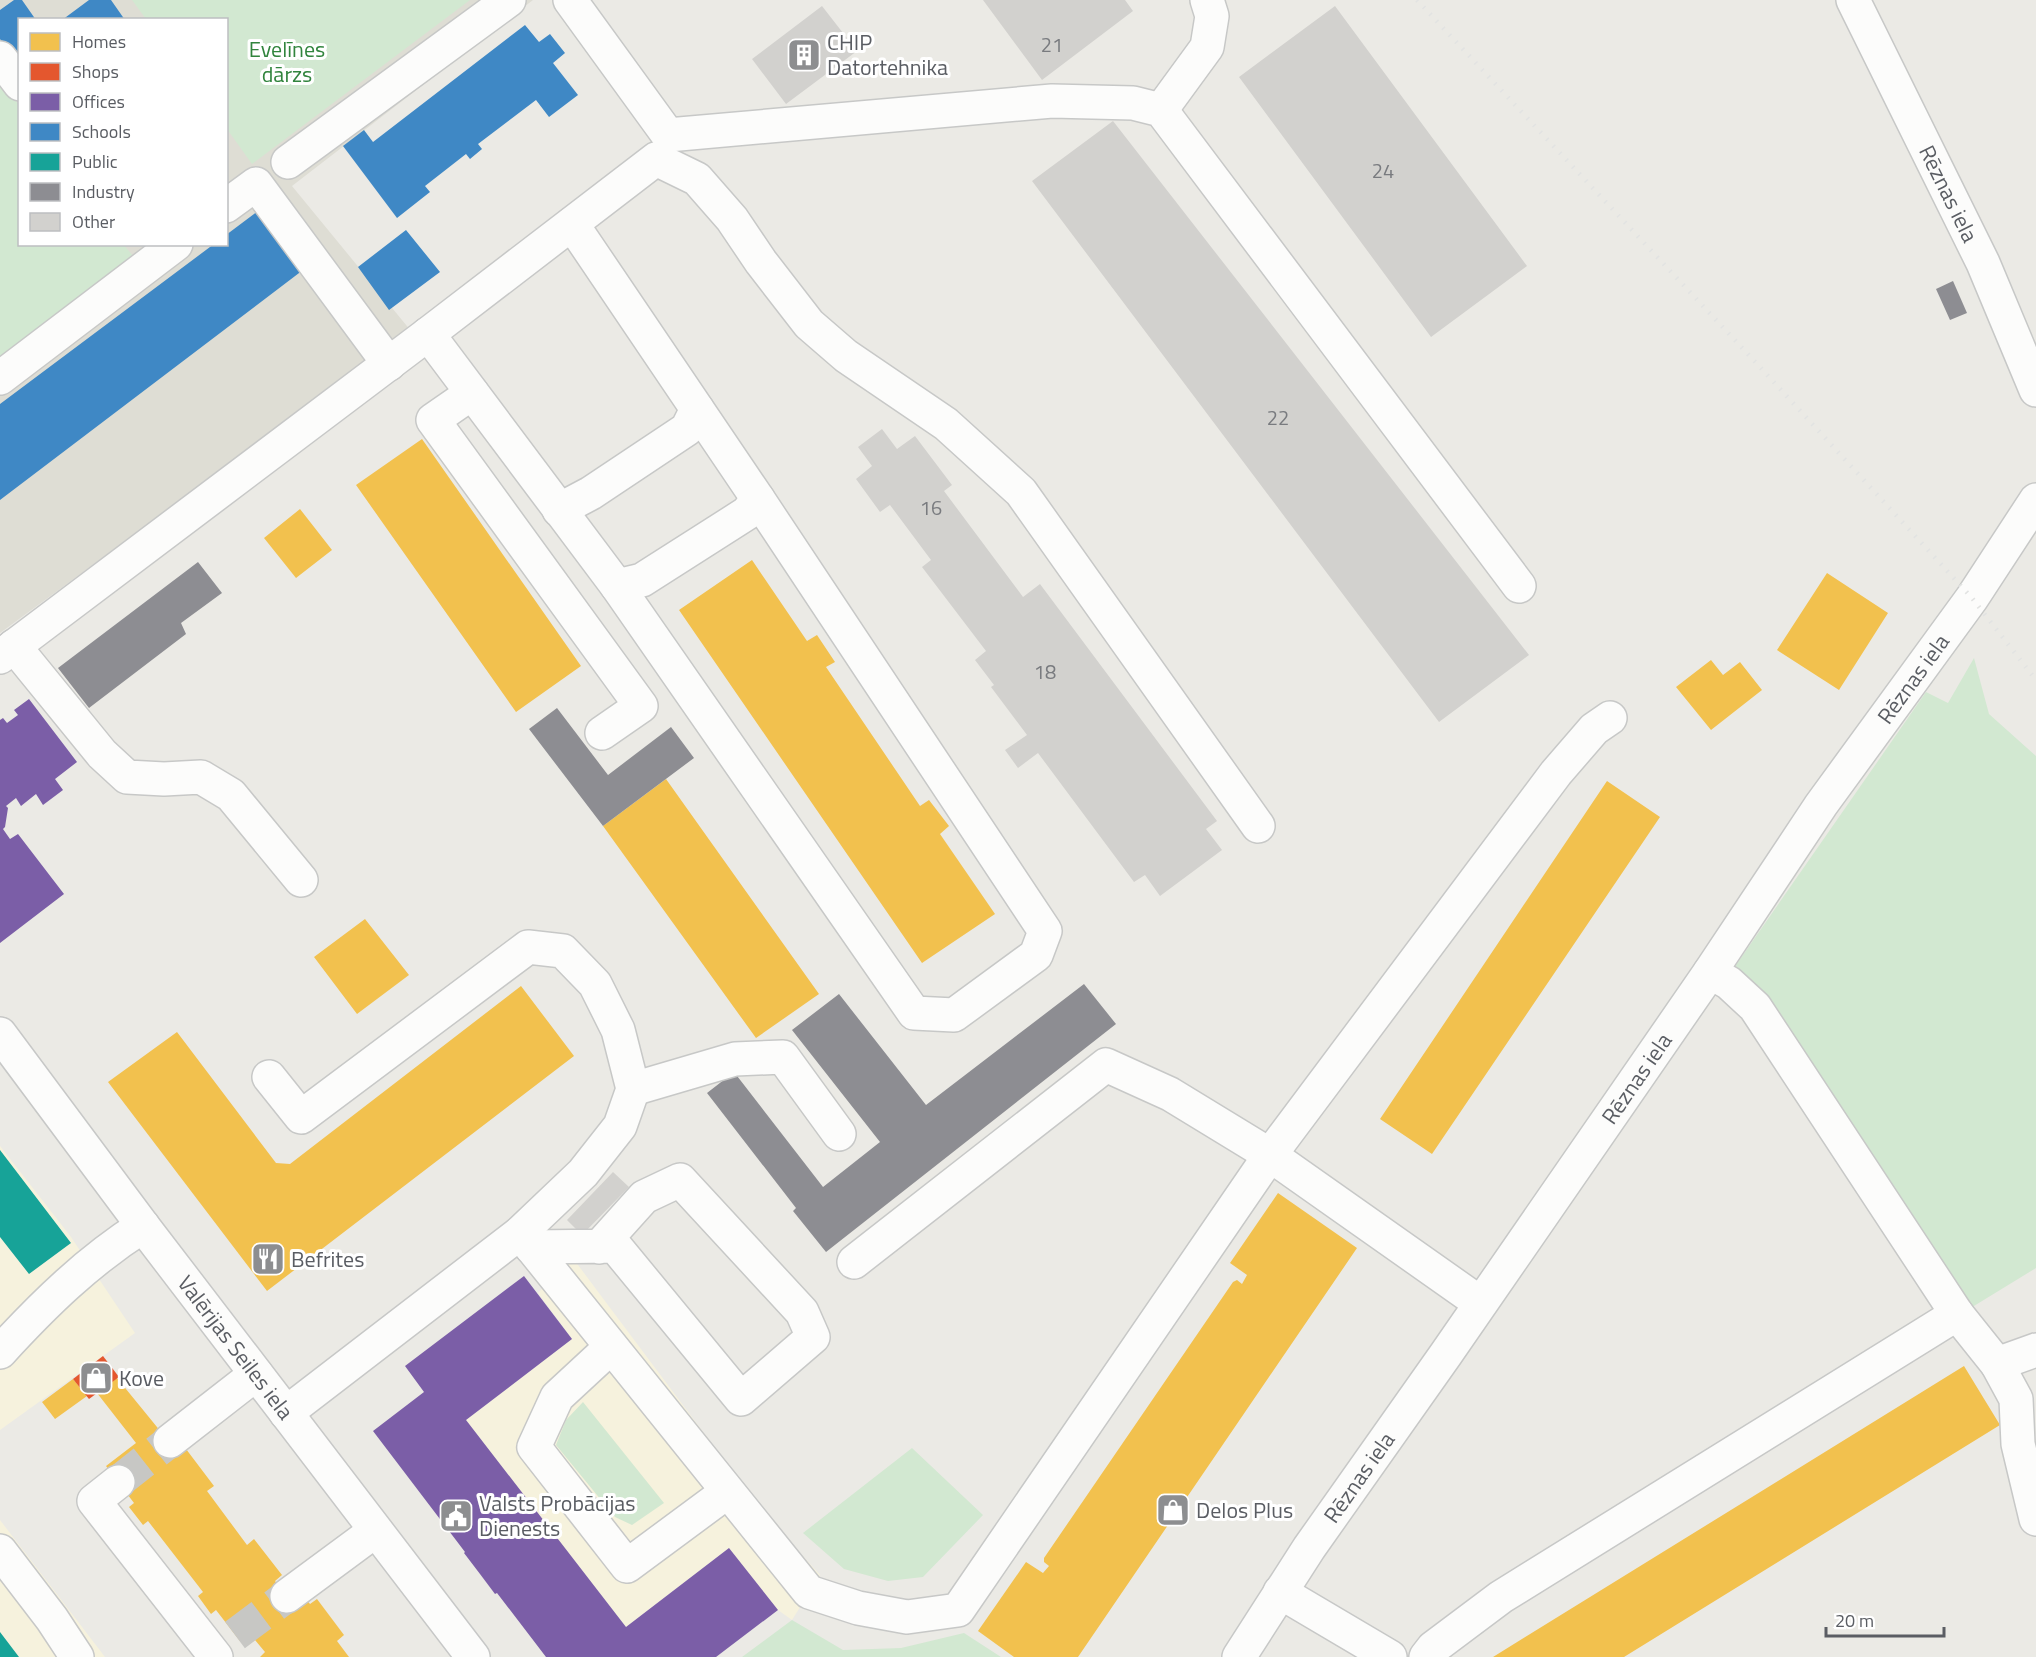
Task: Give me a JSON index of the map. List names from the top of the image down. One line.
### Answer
{"streets":{"street":["Rēznas iela","Valērijas Seiles iela"]},"parks":["Evelīnes dārzs"],"places":{"building":["CHIP Datortehnika"],"restaurant":["Befrites"],"shop":["Kove","Delos Plus"],"public building":["Valsts Probācijas Dienests"]},"house_numbers":["21","24","22","16","18"],"legend":["Homes","Shops","Offices","Schools","Public","Industry","Other"],"scale_bar":"20 m"}
